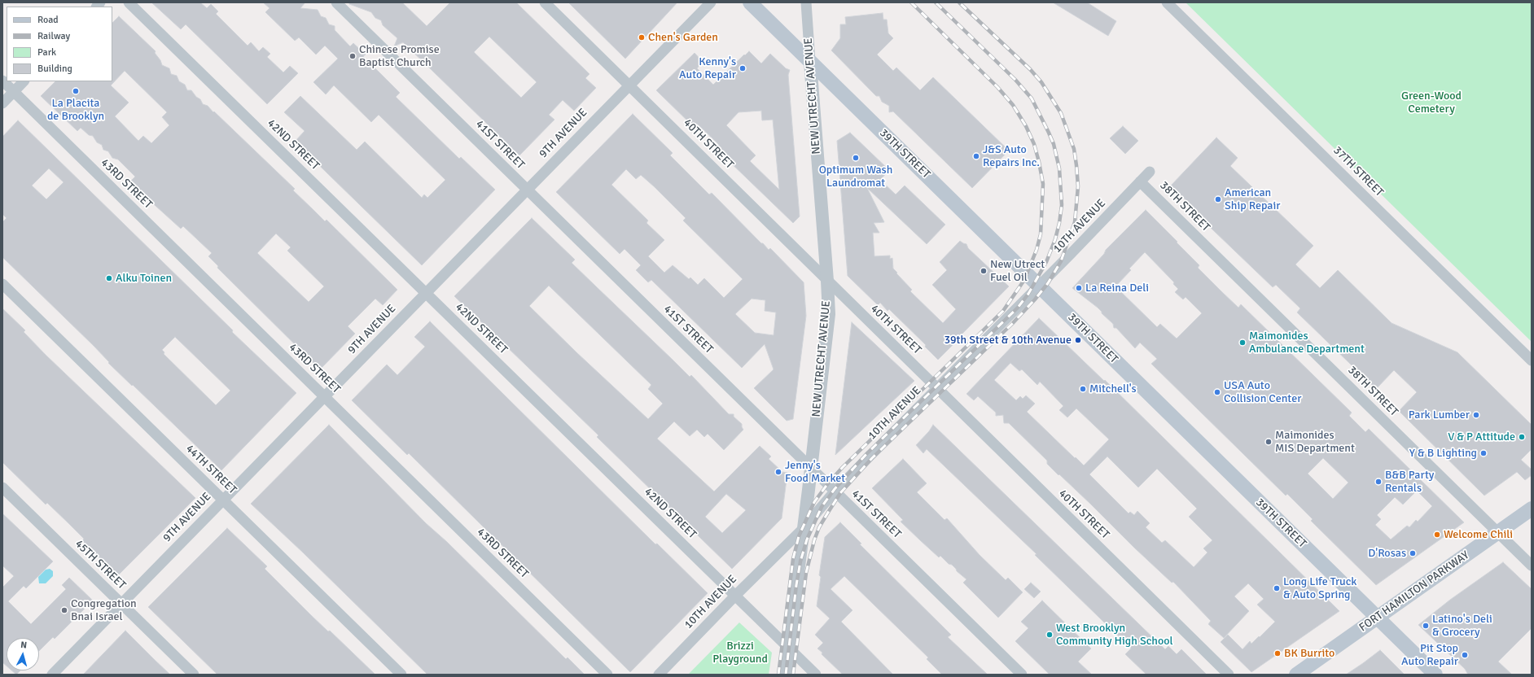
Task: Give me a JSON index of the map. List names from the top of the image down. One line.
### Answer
{"streets":{"main road":["39TH STREET","FORT HAMILTON PARKWAY"],"street":["NEW UTRECHT AVENUE","9TH AVENUE","40TH STREET","42ND STREET","41ST STREET","37TH STREET","43RD STREET","38TH STREET","10TH AVENUE","44TH STREET","45TH STREET"]},"crossings":[["NEW UTRECHT AVENUE","40TH STREET"],["NEW UTRECHT AVENUE","42ND STREET"],["NEW UTRECHT AVENUE","41ST STREET"],["NEW UTRECHT AVENUE","39TH STREET"],["NEW UTRECHT AVENUE","10TH AVENUE"],["9TH AVENUE","40TH STREET"],["9TH AVENUE","42ND STREET"],["9TH AVENUE","41ST STREET"],["9TH AVENUE","43RD STREET"],["9TH AVENUE","44TH STREET"],["9TH AVENUE","45TH STREET"],["40TH STREET","10TH AVENUE"],["42ND STREET","10TH AVENUE"],["41ST STREET","10TH AVENUE"],["39TH STREET","10TH AVENUE"],["39TH STREET","FORT HAMILTON PARKWAY"],["38TH STREET","10TH AVENUE"],["38TH STREET","FORT HAMILTON PARKWAY"]],"parks":["Green-Wood Cemetery","Brizzi Playground"],"places":["Chen's Garden","Chinese Promise Baptist Church","Kenny's Auto Repair","La Placita de Brooklyn","J&S Auto Repairs Inc.","Optimum Wash Laundromat","American Ship Repair","New Utrect Fuel Oil","Alku Toinen","La Reina Deli","39th Street & 10th Avenue","Maimonides Ambulance Department","Mitchell's","USA Auto Collision Center","Park Lumber","V & P Attitude","Maimonides MIS Department","Y & B Lighting","Jenny's Food Market","B&B Party Rentals","Welcome Chili","D'Rosas","Long Life Truck & Auto Spring","Congregation Bnai Israel","Latino's Deli & Grocery","West Brooklyn Community High School","BK Burrito","Pit Stop Auto Repair"],"legend":["Road","Railway","Park","Building"],"north":"top"}
